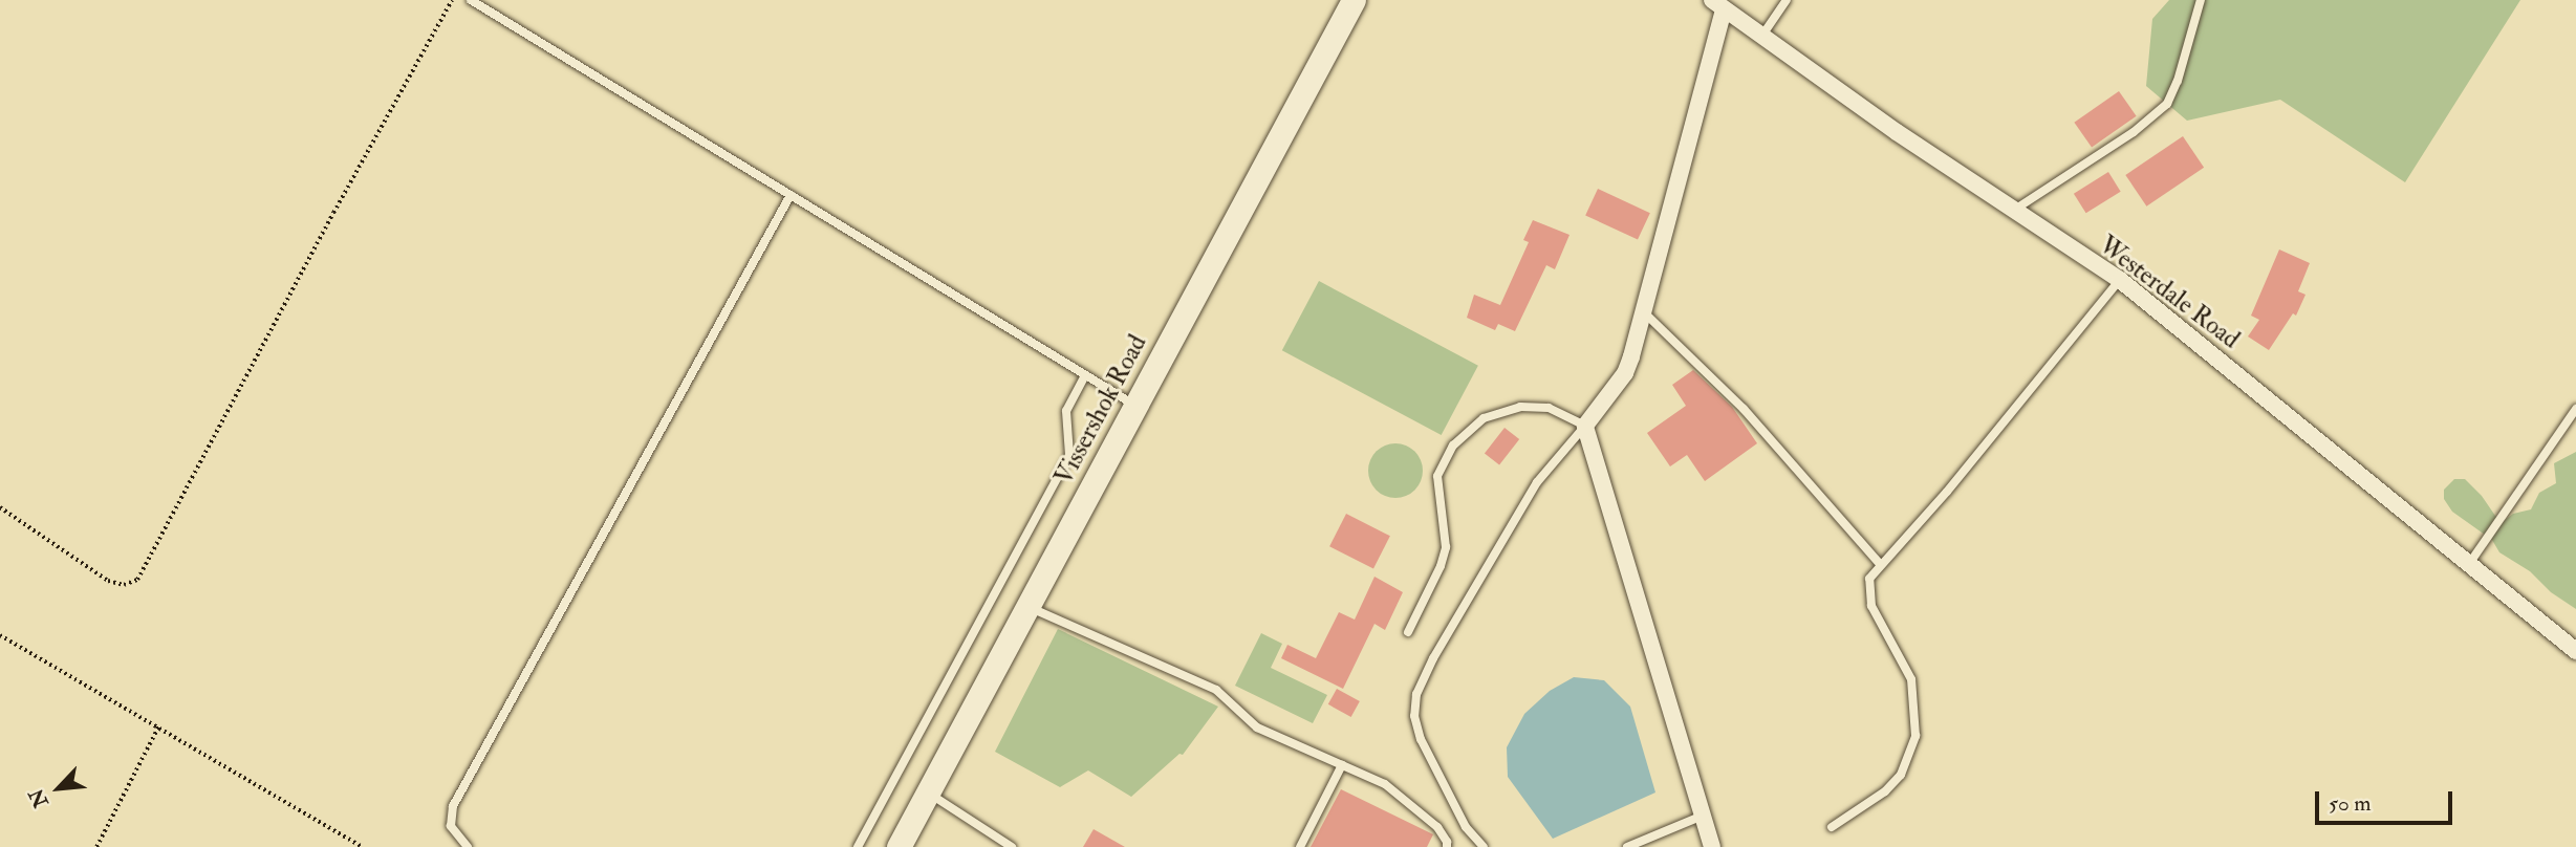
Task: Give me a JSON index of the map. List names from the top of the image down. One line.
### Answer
{"streets":{"main road":["Vissershok Road"],"street":["Westerdale Road"]},"scale_bar":"50 m","north":"bottom left"}
